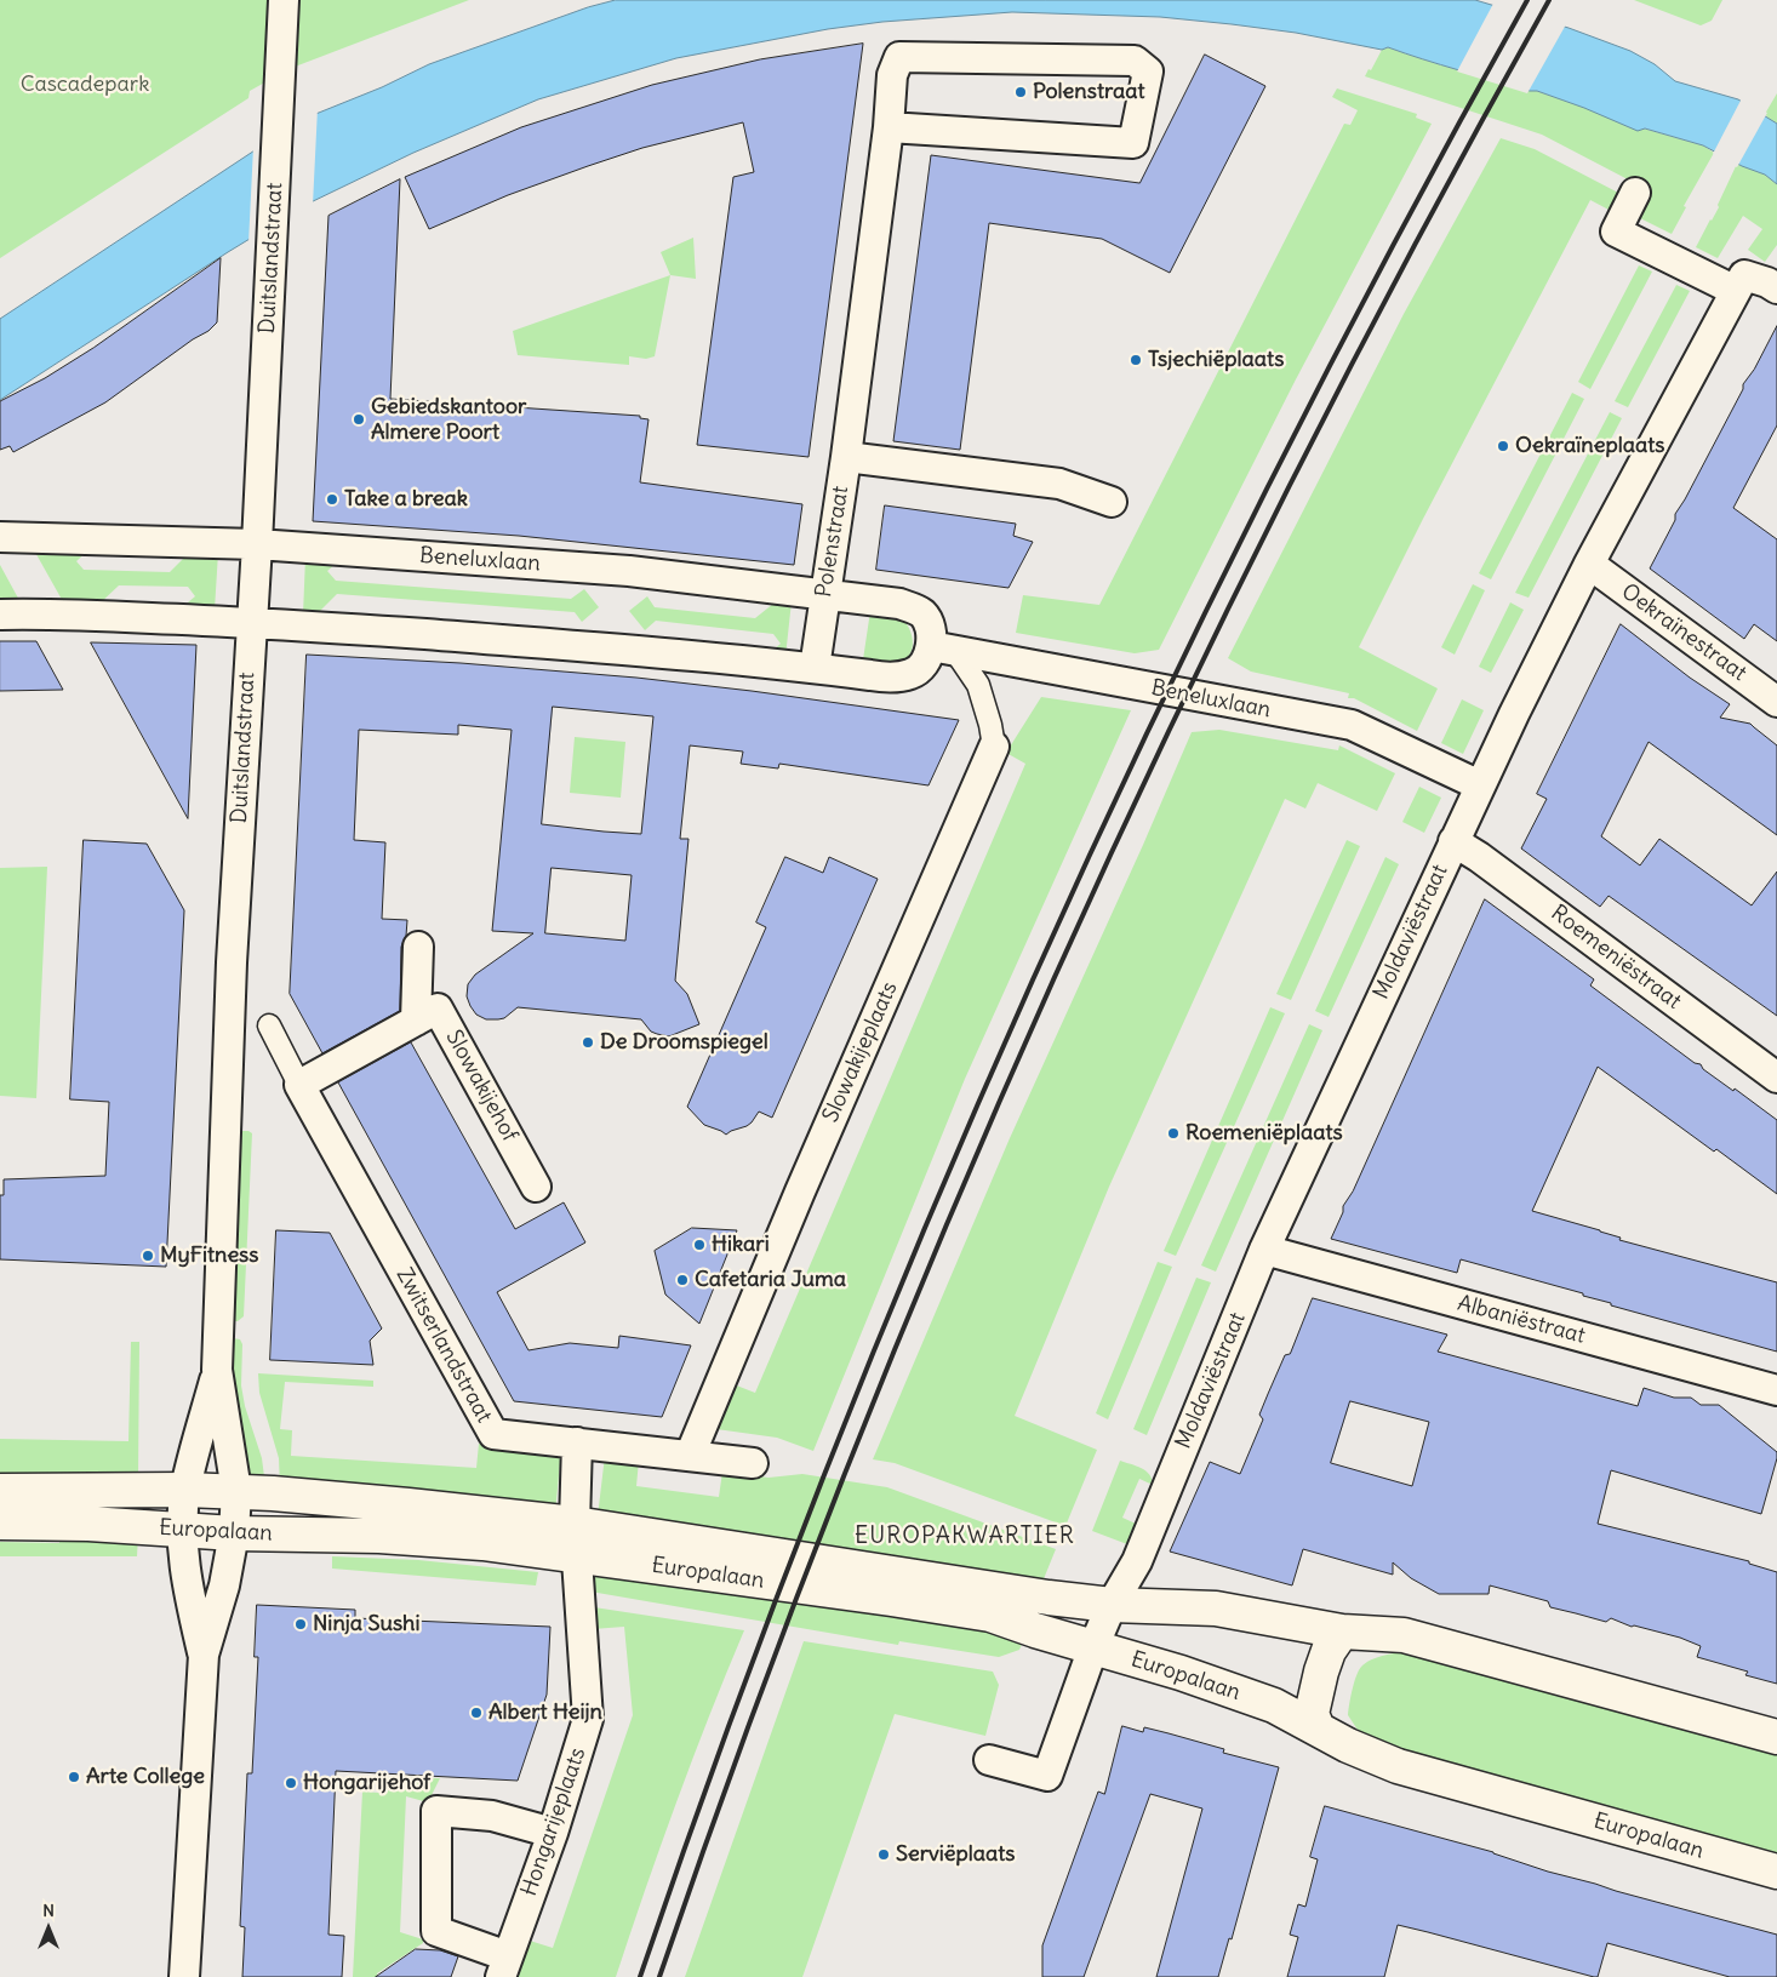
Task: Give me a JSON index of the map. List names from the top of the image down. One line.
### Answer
{"streets":{"street":["Duitslandstraat","Polenstraat","Beneluxlaan","Oekraïnestraat","Moldaviëstraat","Roemeniëstraat","Slowakijeplaats","Slowakijehof","Albaniëstraat","Zwitserlandstraat","Europalaan","Hongarijeplaats"]},"crossings":[["Duitslandstraat","Beneluxlaan"],["Duitslandstraat","Europalaan"],["Polenstraat","Beneluxlaan"],["Beneluxlaan","Moldaviëstraat"],["Beneluxlaan","Slowakijeplaats"],["Oekraïnestraat","Moldaviëstraat"],["Moldaviëstraat","Roemeniëstraat"],["Moldaviëstraat","Albaniëstraat"],["Moldaviëstraat","Europalaan"],["Slowakijeplaats","Zwitserlandstraat"],["Slowakijehof","Zwitserlandstraat"],["Europalaan","Hongarijeplaats"]],"districts":["EUROPAKWARTIER"],"parks":["Cascadepark"],"places":["Polenstraat","Tsjechiëplaats","Gebiedskantoor Almere Poort","Oekraïneplaats","Take a break","De Droomspiegel","Roemeniëplaats","Hikari","MyFitness","Cafetaria Juma","Ninja Sushi","Albert Heijn","Arte College","Hongarijehof","Serviëplaats"],"north":"top"}
